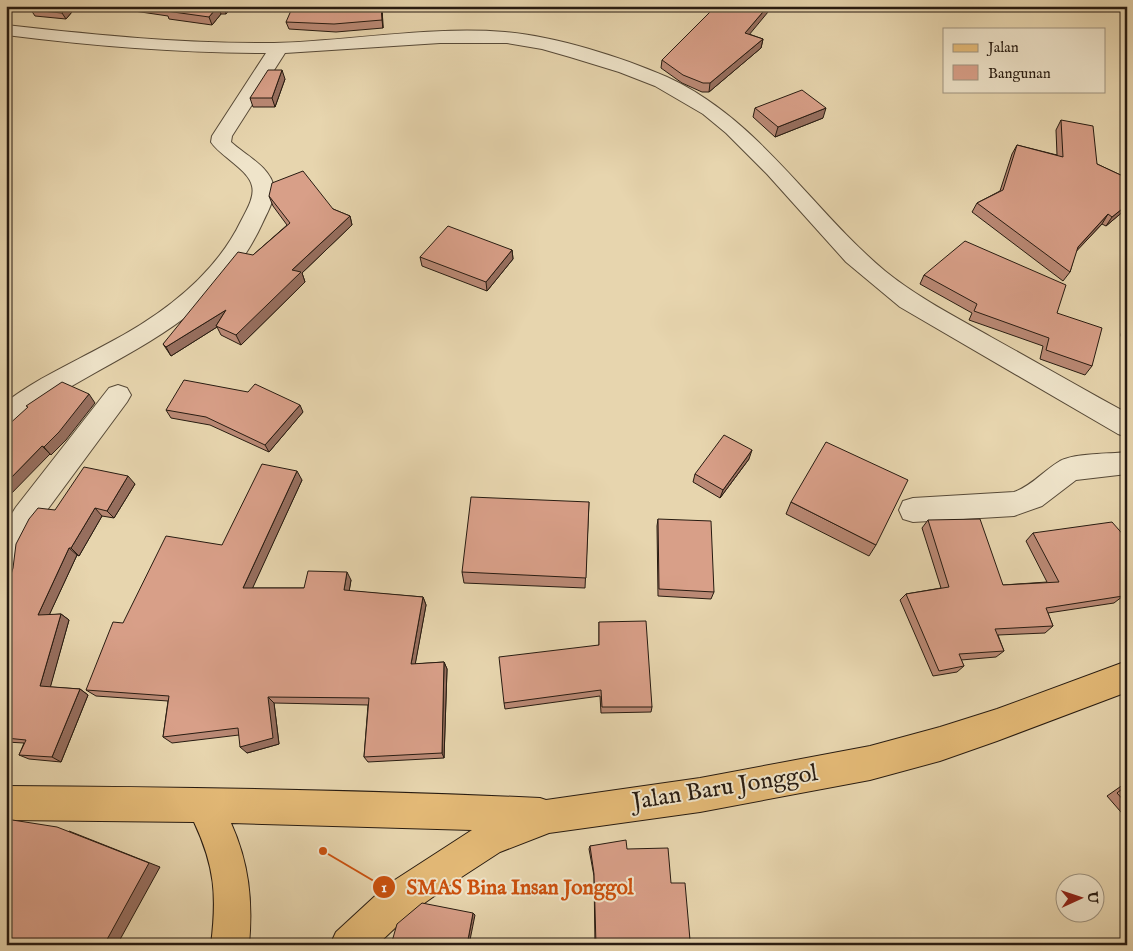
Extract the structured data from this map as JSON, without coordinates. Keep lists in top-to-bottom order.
{
  "streets": {
    "main road": ["Jalan Baru Jonggol"]
  },
  "places": ["SMAS Bina Insan Jonggol"],
  "legend": ["Jalan", "Bangunan"],
  "north": "right"
}
